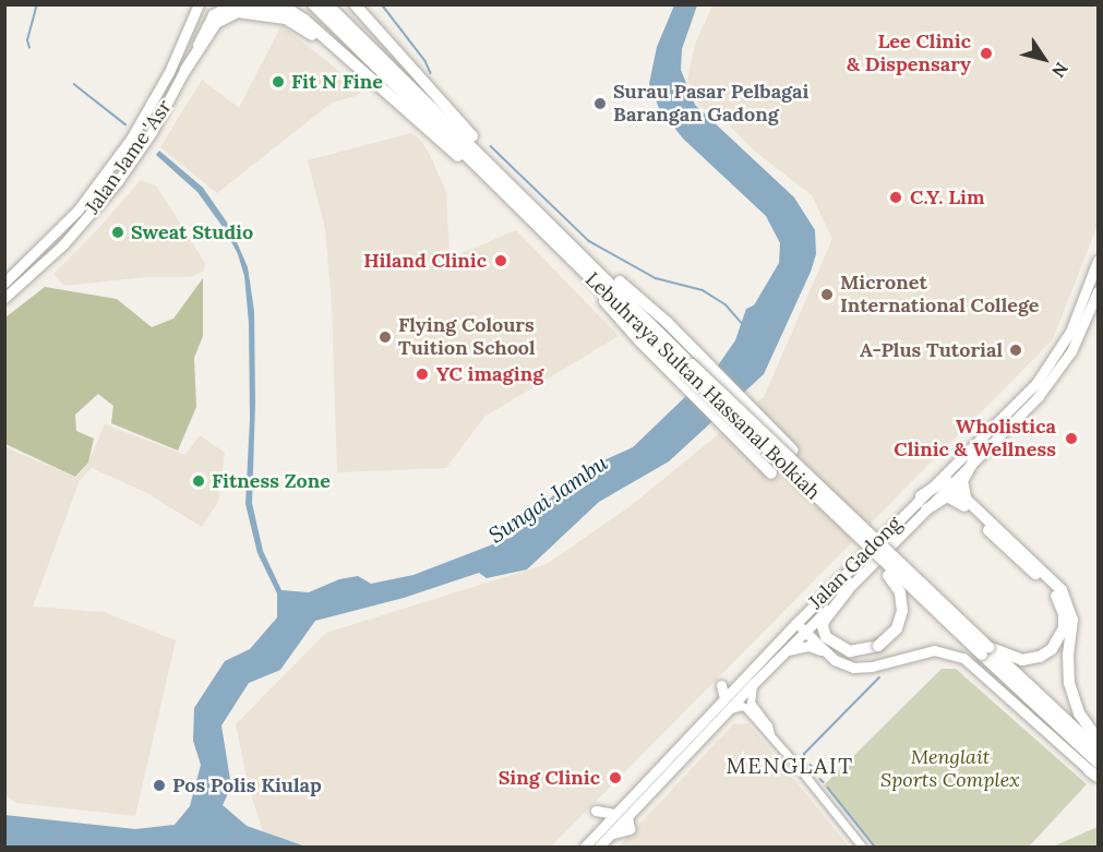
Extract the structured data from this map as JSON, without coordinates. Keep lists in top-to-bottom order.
{
  "streets": {
    "highway": ["Lebuhraya Sultan Hassanal Bolkiah"],
    "main road": ["Jalan Jame 'Asr", "Jalan Gadong"]
  },
  "districts": ["MENGLAIT"],
  "water": ["Sungai Jambu"],
  "parks": ["Menglait Sports Complex"],
  "places": [
    "Lee Clinic & Dispensary",
    "Fit N Fine",
    "Surau Pasar Pelbagai Barangan Gadong",
    "C.Y. Lim",
    "Sweat Studio",
    "Hiland Clinic",
    "Micronet International College",
    "Flying Colours Tuition School",
    "A-Plus Tutorial",
    "YC imaging",
    "Wholistica Clinic & Wellness",
    "Fitness Zone",
    "Sing Clinic",
    "Pos Polis Kiulap"
  ],
  "north": "bottom right"
}
